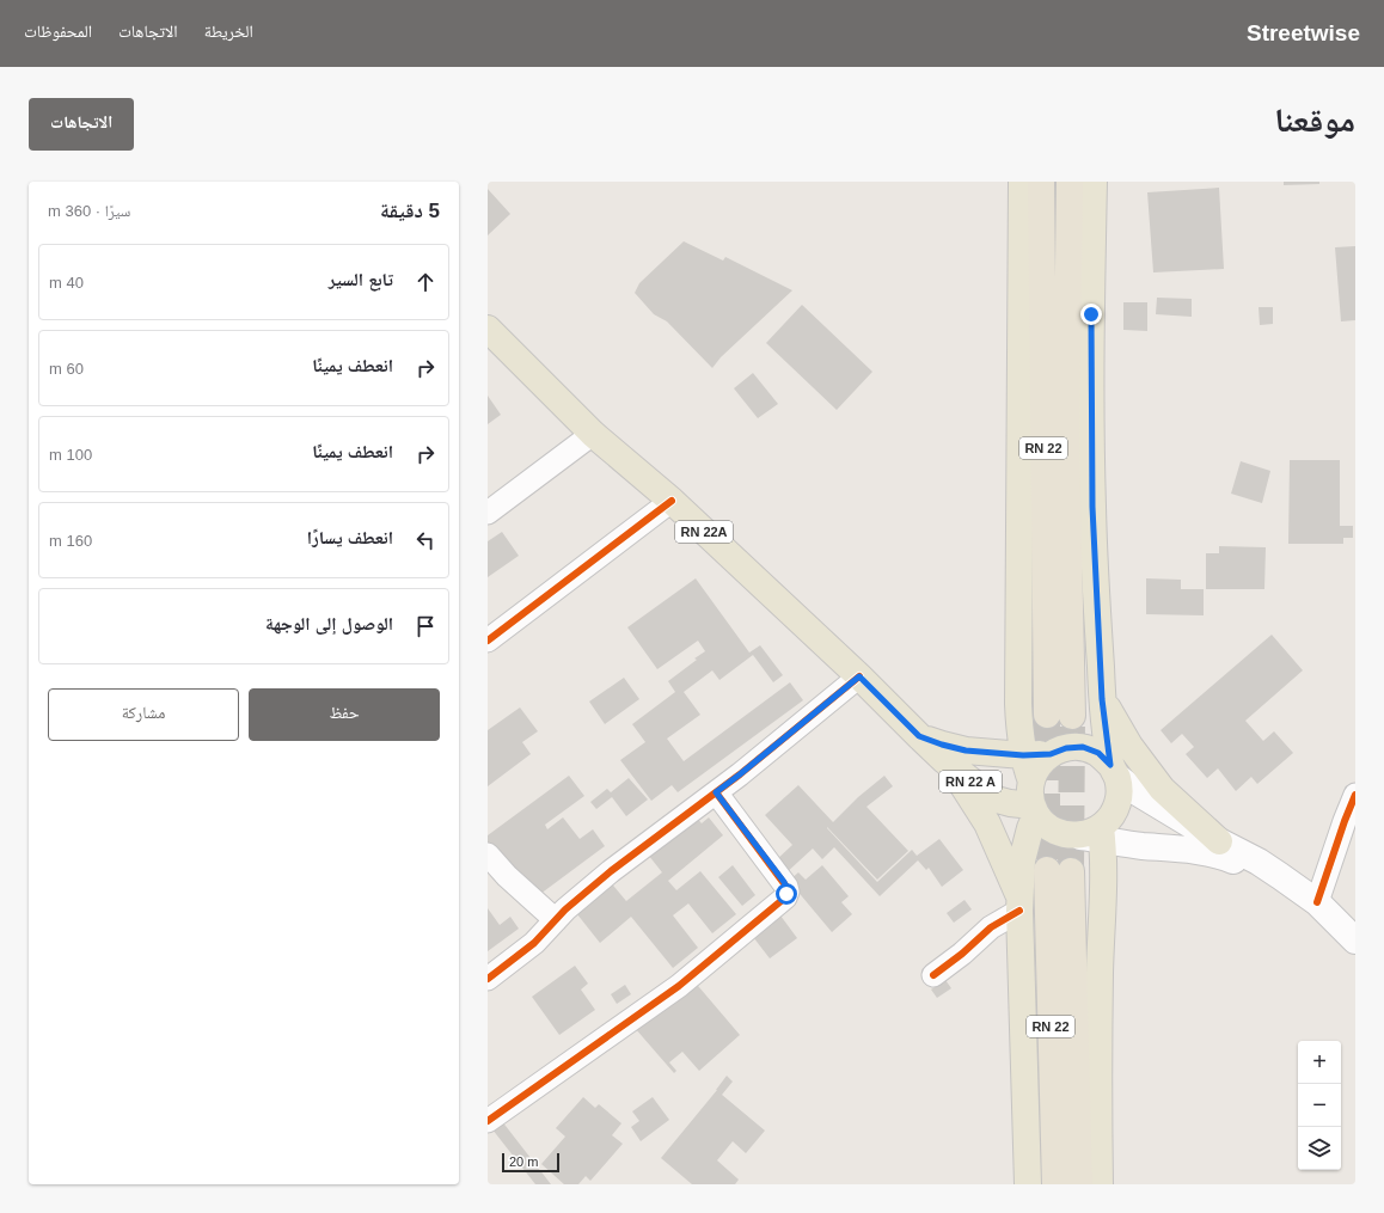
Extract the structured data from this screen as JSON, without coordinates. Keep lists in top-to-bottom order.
{
  "streets": {
    "highway": ["RN 22"],
    "main road": ["RN 22A", "RN 22 A"]
  },
  "crossings": [
    ["RN 22A", "RN 22 A"]
  ],
  "scale_bar": "20 m",
  "page": {
    "header": "Streetwise",
    "nav": ["الخريطة", "الاتجاهات", "المحفوظات"],
    "title": "موقعنا",
    "buttons": [
      "الاتجاهات",
      ["حفظ", "مشاركة"]
    ],
    "heading": ["5 دقيقة", "سيرًا · 360 m"],
    "list": [
      ["تابع السير", "40 m"],
      ["انعطف يمينًا", "60 m"],
      ["انعطف يمينًا", "100 m"],
      ["انعطف يسارًا", "160 m"],
      "الوصول إلى الوجهة"
    ],
    "map_buttons": ["+", "−"],
    "scale": "20 m"
  }
}
